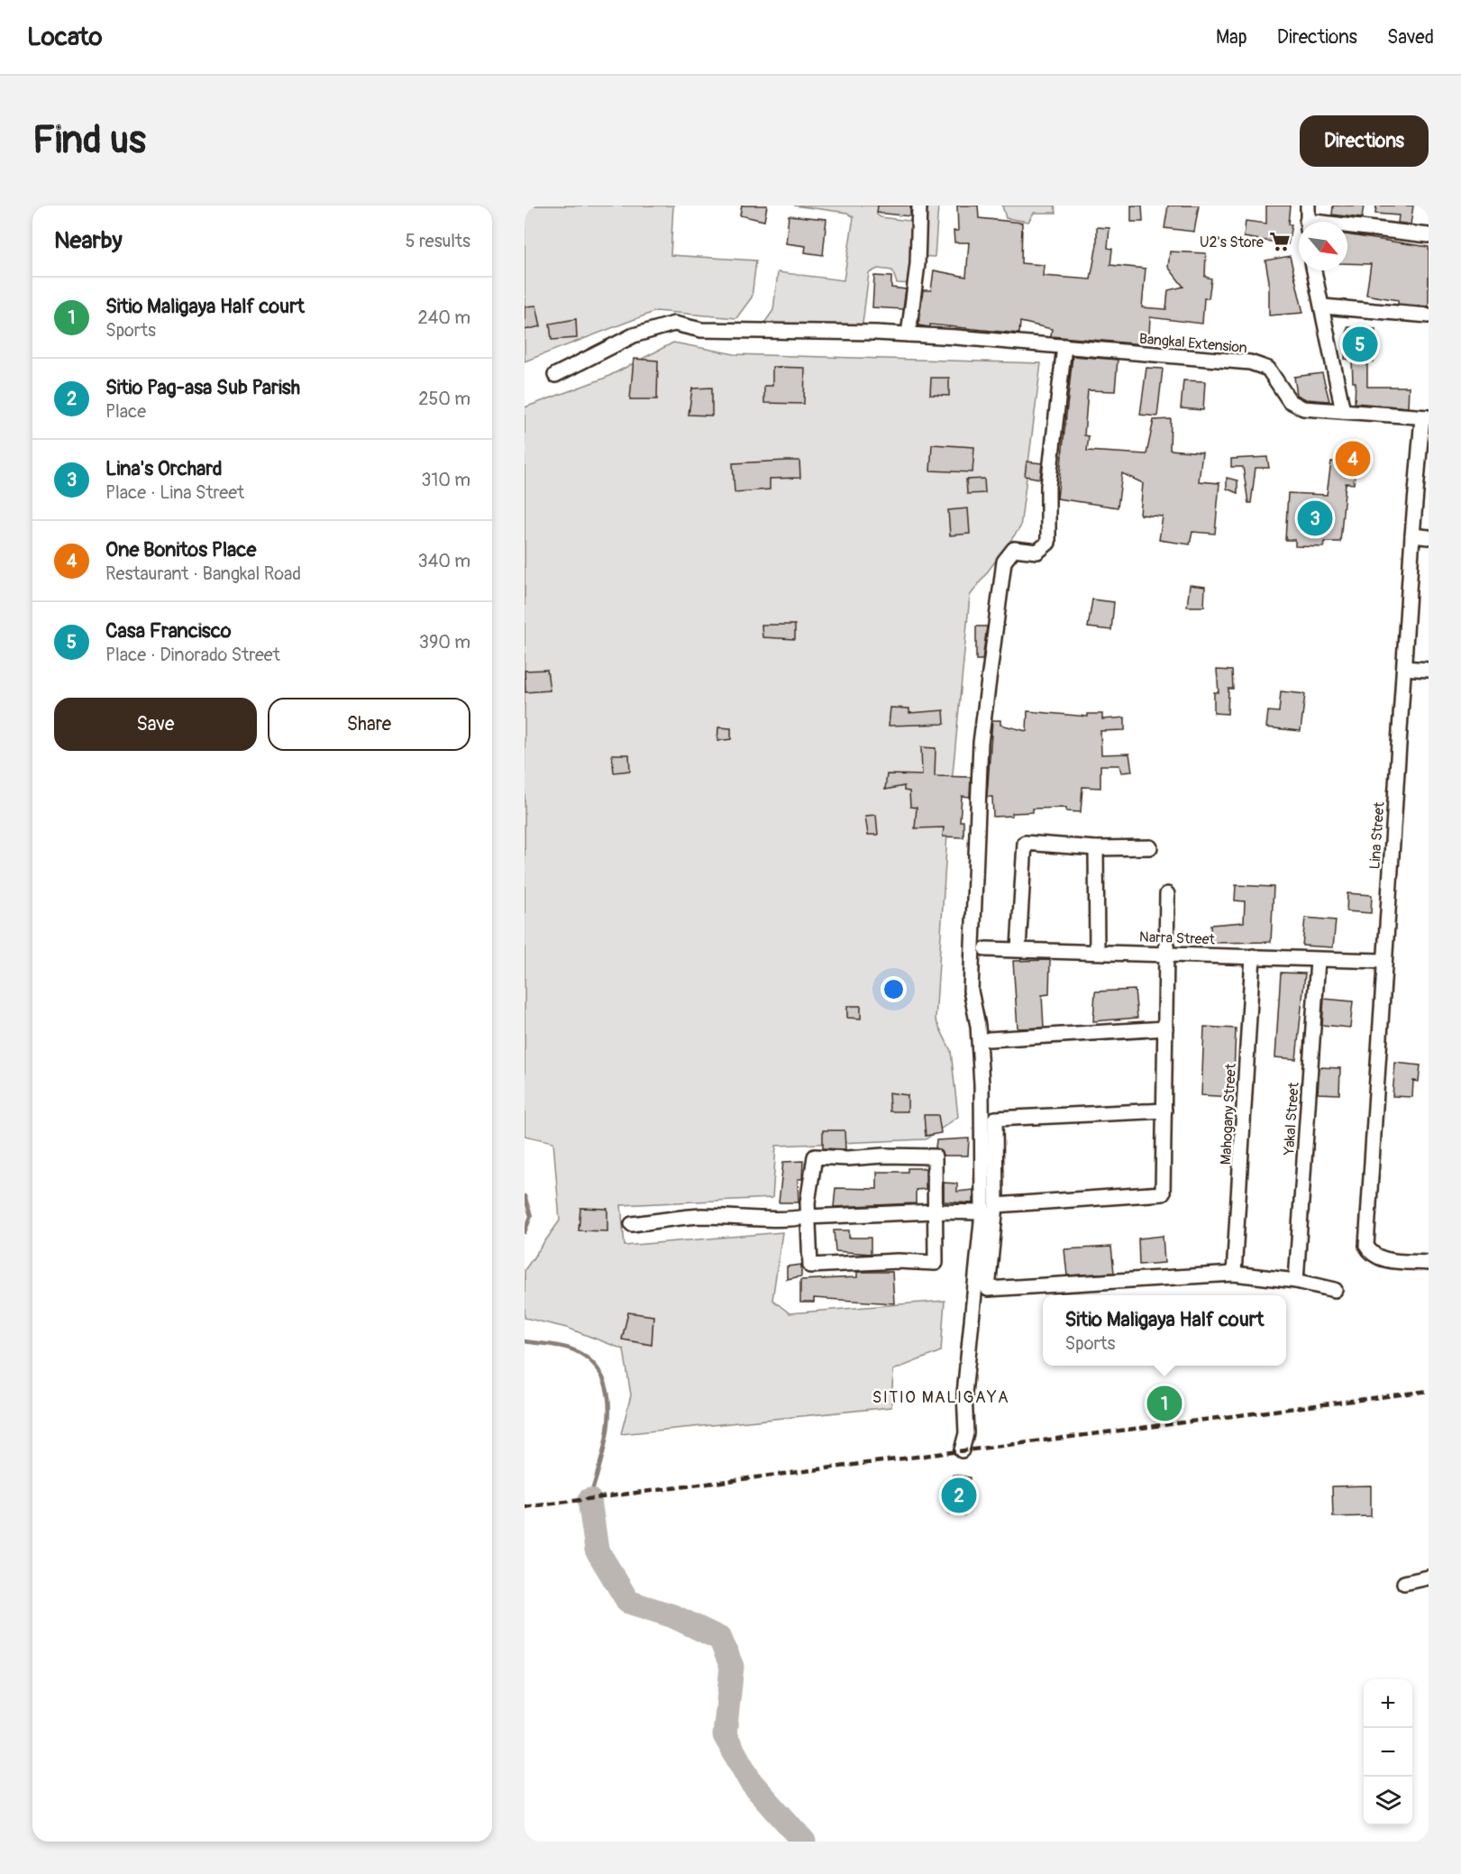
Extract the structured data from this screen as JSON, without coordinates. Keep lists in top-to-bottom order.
{
  "streets": {
    "street": [
      "Bangkal Extension",
      "Lina Street",
      "Narra Street",
      "Mahogany Street",
      "Yakal Street"
    ]
  },
  "crossings": [
    ["Bangkal Extension", "Lina Street"],
    ["Lina Street", "Narra Street"],
    ["Narra Street", "Mahogany Street"],
    ["Narra Street", "Yakal Street"]
  ],
  "districts": ["SITIO MALIGAYA"],
  "places": {
    "supermarket": ["U2's Store"]
  },
  "north": "bottom right",
  "page": {
    "header": "Locato",
    "nav": ["Map", "Directions", "Saved"],
    "buttons": [
      "Directions",
      ["Save", "Share"]
    ],
    "title": "Find us",
    "heading": ["Nearby", "5 results"],
    "list": [
      {
        "mark": "1",
        "name": "Sitio Maligaya Half court",
        "note": "Sports",
        "value": "240 m"
      },
      {
        "mark": "2",
        "name": "Sitio Pag-asa Sub Parish",
        "note": "Place",
        "value": "250 m"
      },
      {
        "mark": "3",
        "name": "Lina's Orchard",
        "note": "Place · Lina Street",
        "value": "310 m"
      },
      {
        "mark": "4",
        "name": "One Bonitos Place",
        "note": "Restaurant · Bangkal Road",
        "value": "340 m"
      },
      {
        "mark": "5",
        "name": "Casa Francisco",
        "note": "Place · Dinorado Street",
        "value": "390 m"
      }
    ],
    "pins": [
      "5",
      "4",
      "3",
      "1",
      "2"
    ],
    "popup": ["Sitio Maligaya Half court", "Sports"],
    "map_buttons": ["+", "−"]
  }
}
